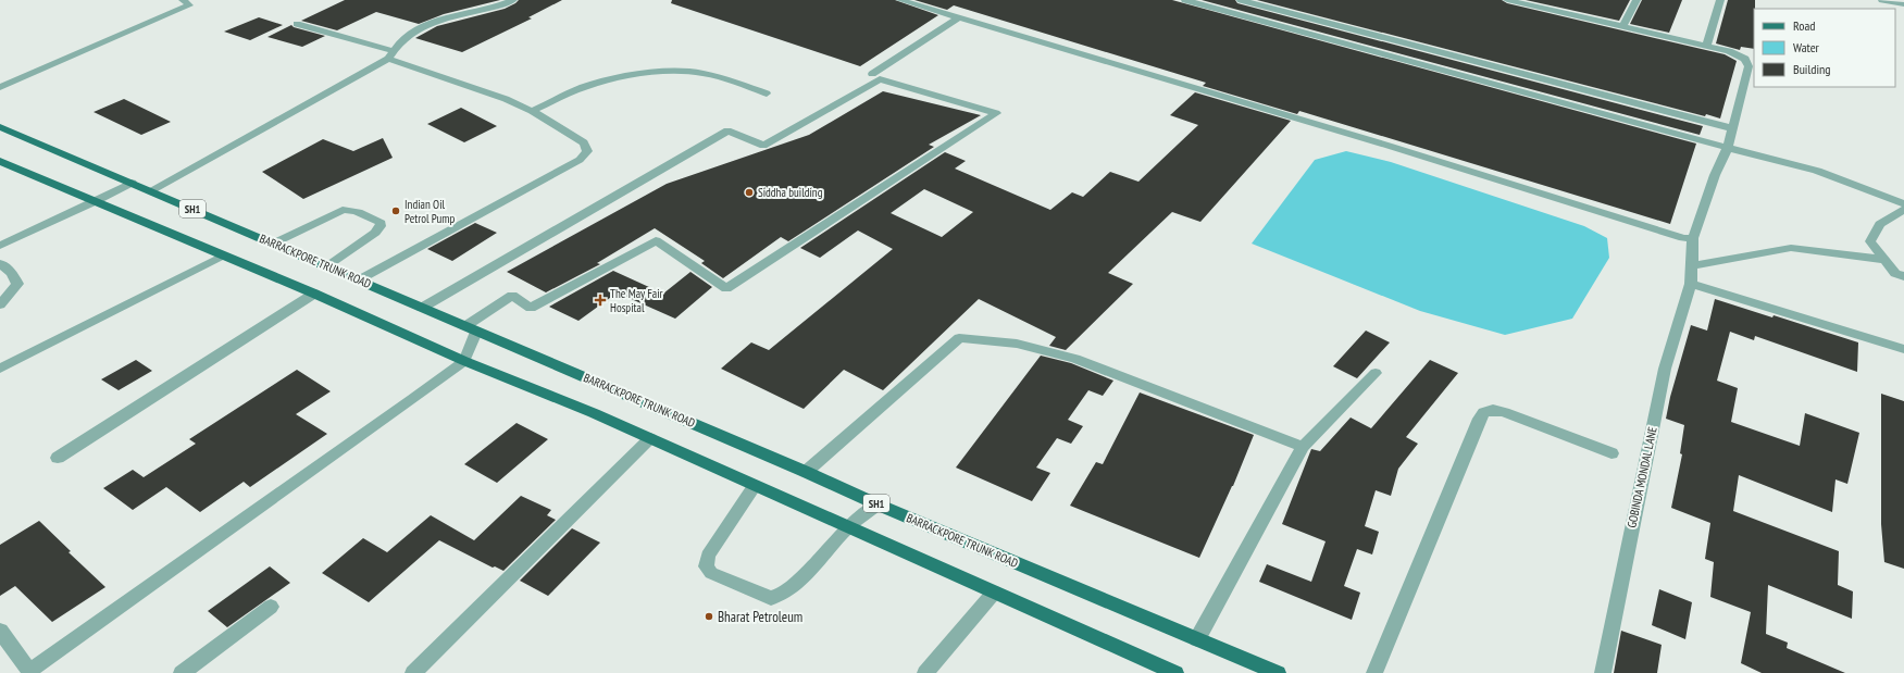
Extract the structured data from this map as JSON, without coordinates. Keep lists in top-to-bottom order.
{
  "streets": {
    "main road": ["SH1", "BARRACKPORE TRUNK ROAD"],
    "street": ["GOBINDA MONDAL LANE"]
  },
  "places": {
    "other": ["Siddha building", "Indian Oil Petrol Pump", "Bharat Petroleum"],
    "health": ["The May Fair Hospital"]
  },
  "legend": ["Road", "Water", "Building"]
}
